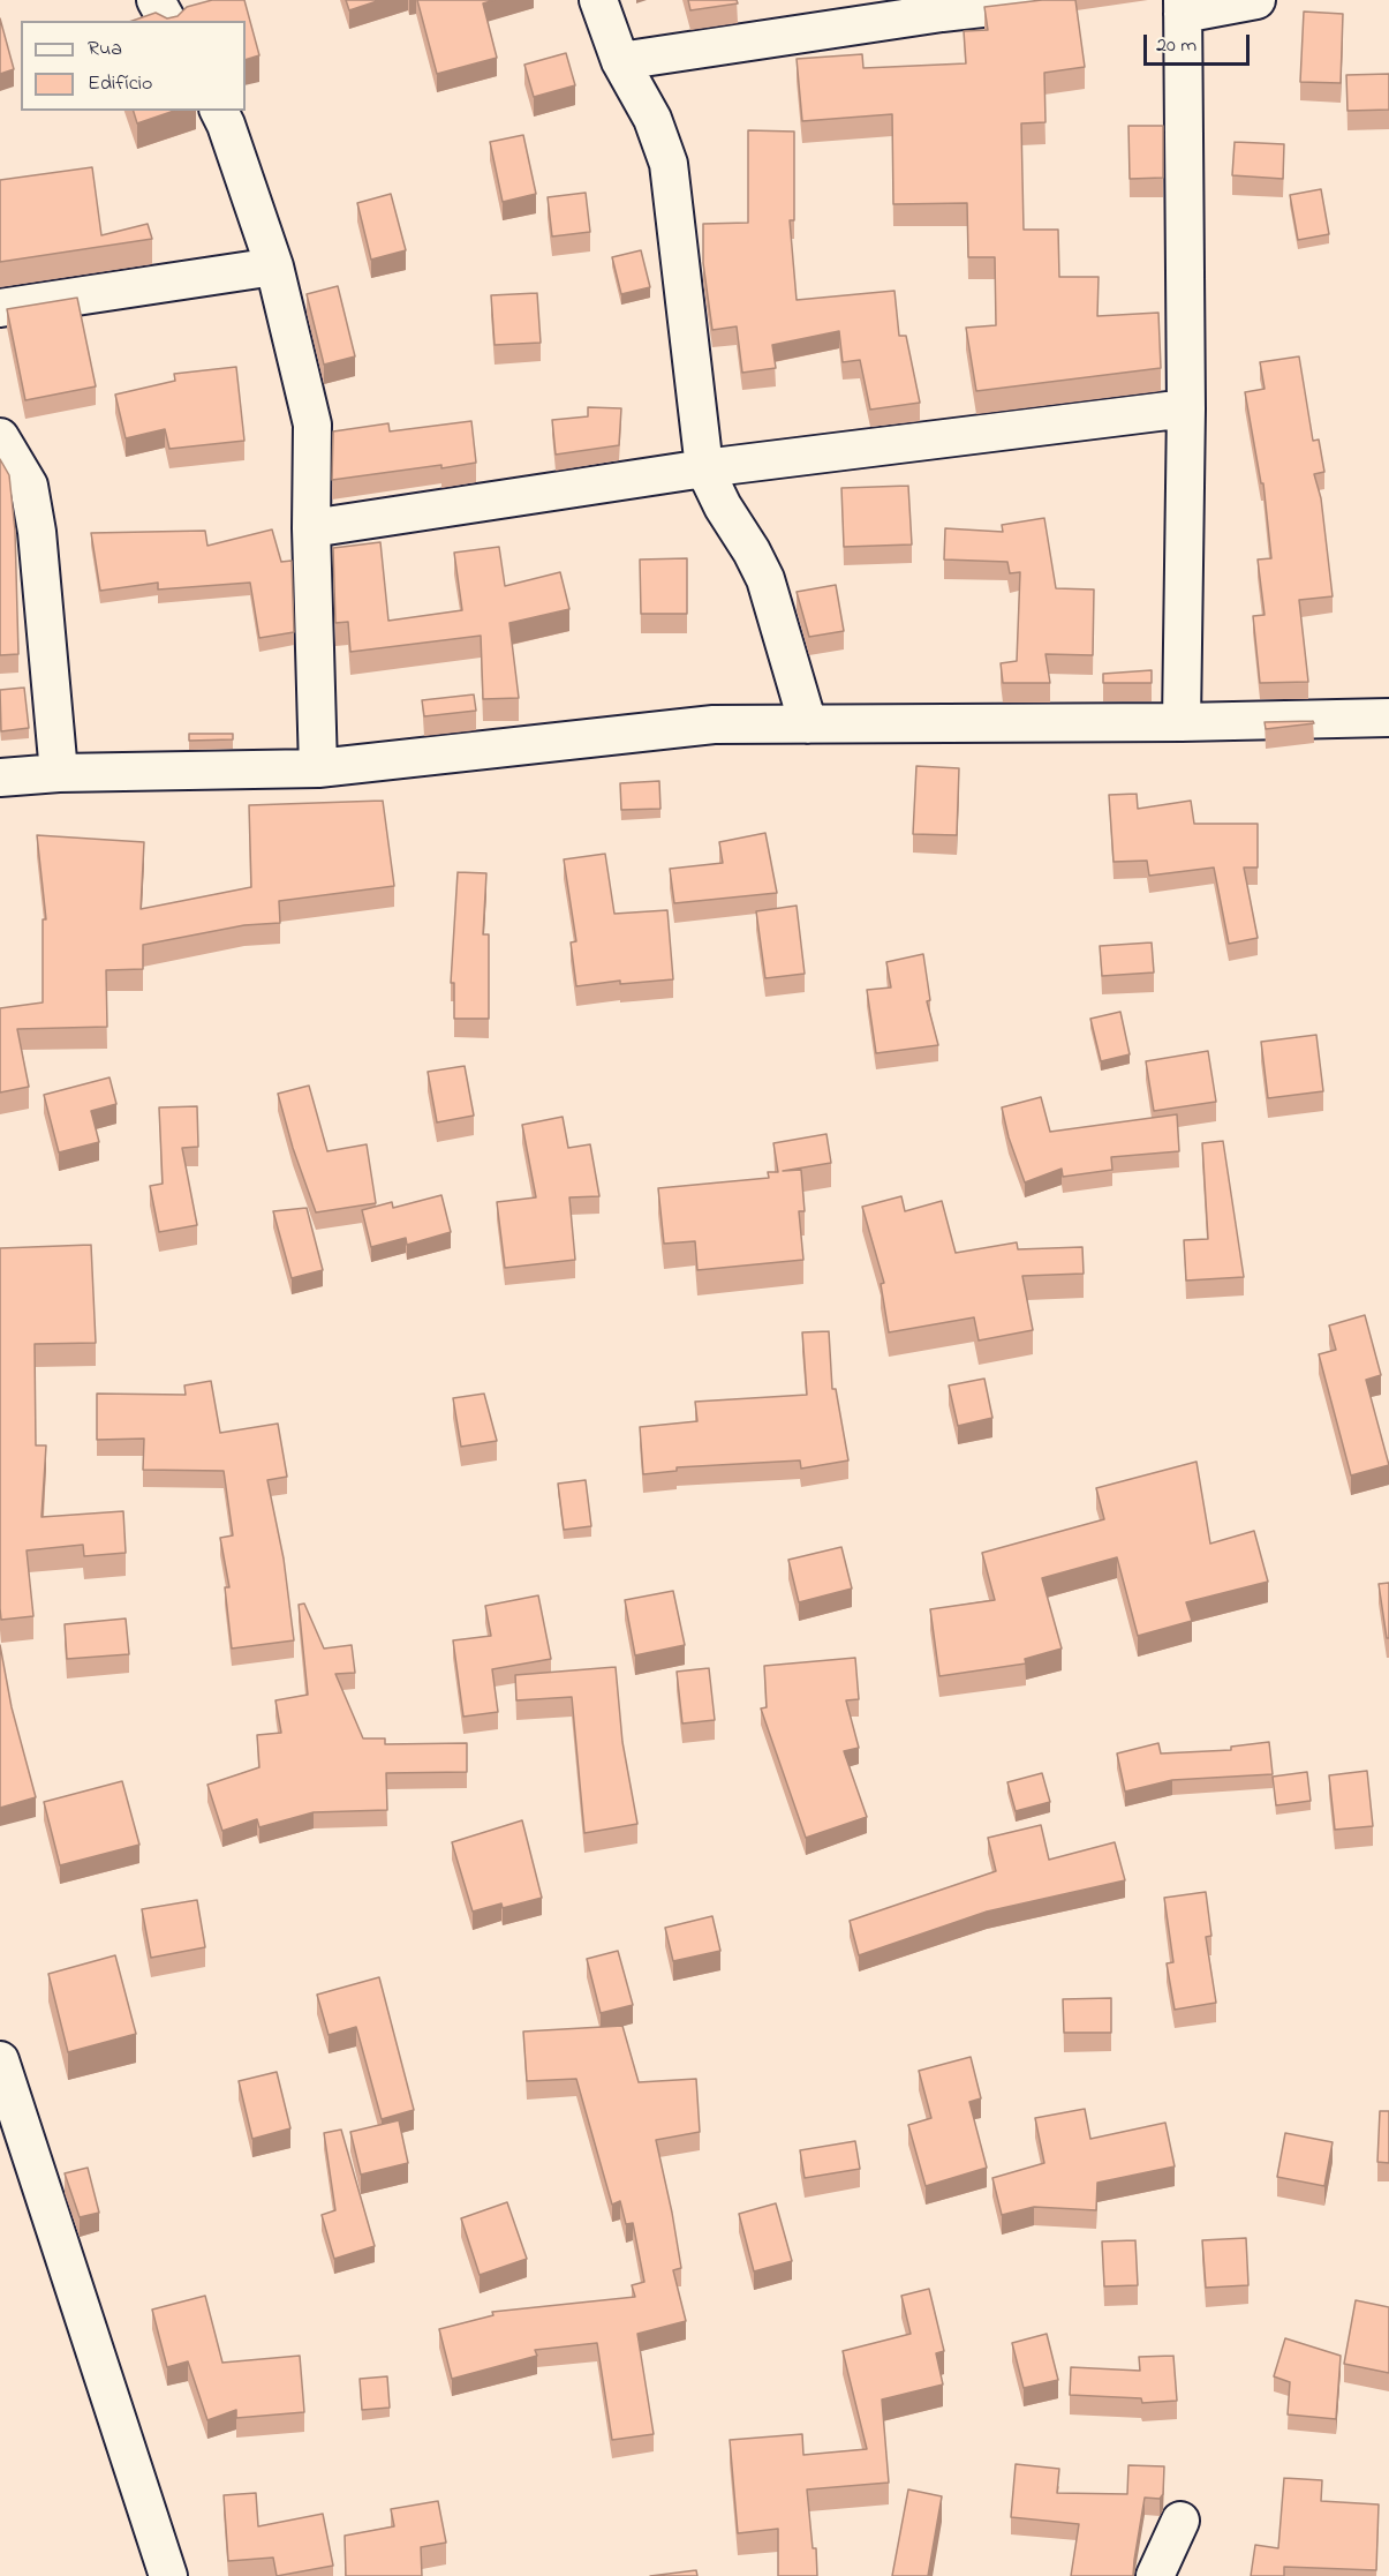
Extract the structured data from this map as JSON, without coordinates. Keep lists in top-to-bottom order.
{
  "legend": ["Rua", "Edifício"],
  "scale_bar": "20 m"
}
